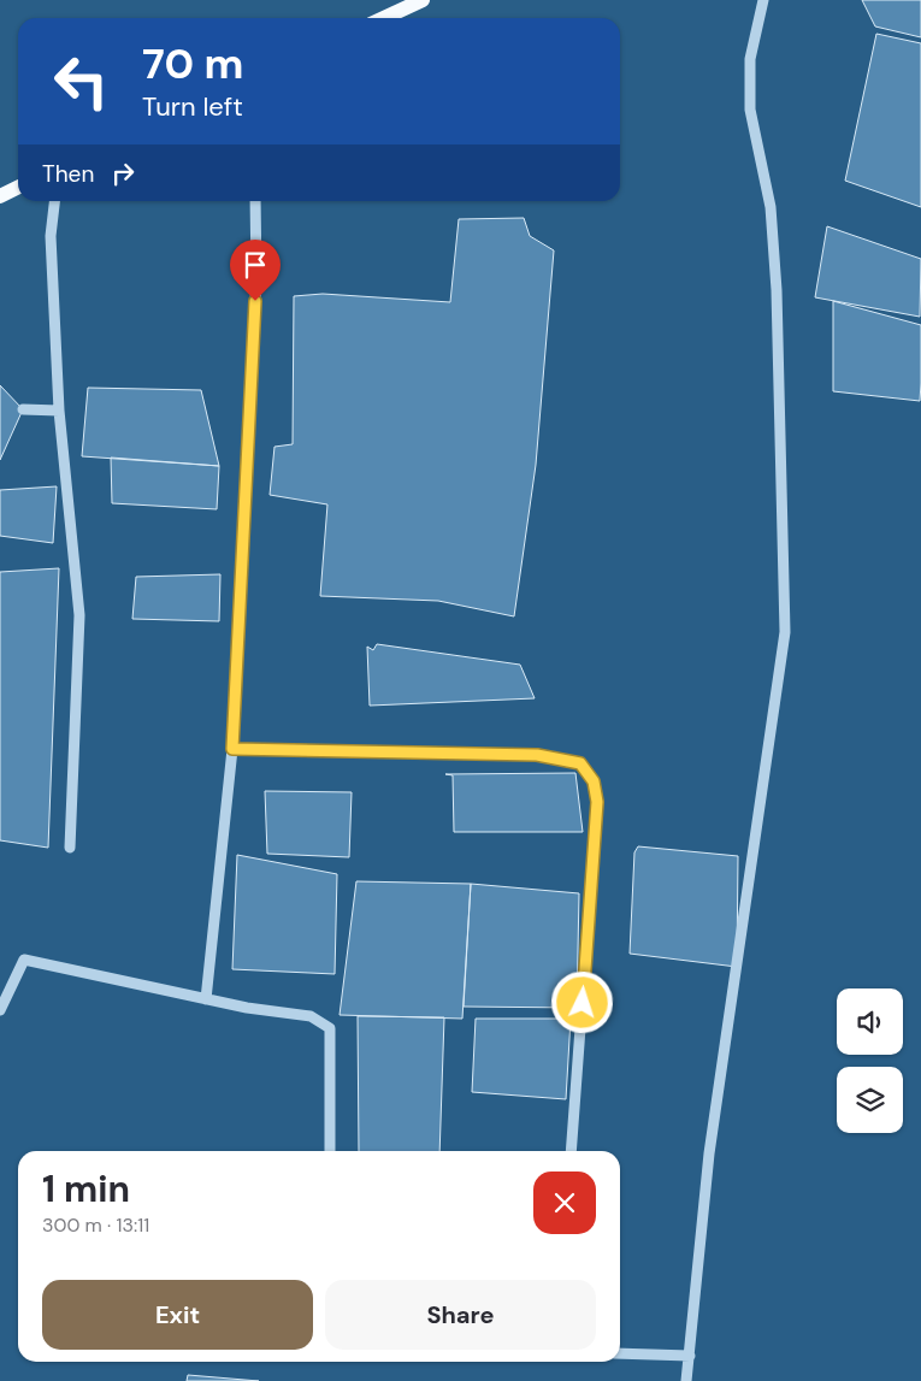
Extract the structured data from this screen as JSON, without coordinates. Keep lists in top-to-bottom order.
{
  "page": {
    "turn": ["70 m", "Turn left"],
    "then": "Then",
    "heading": ["1 min", "300 m · 13:11"],
    "buttons": ["Exit", "Share"]
  }
}
